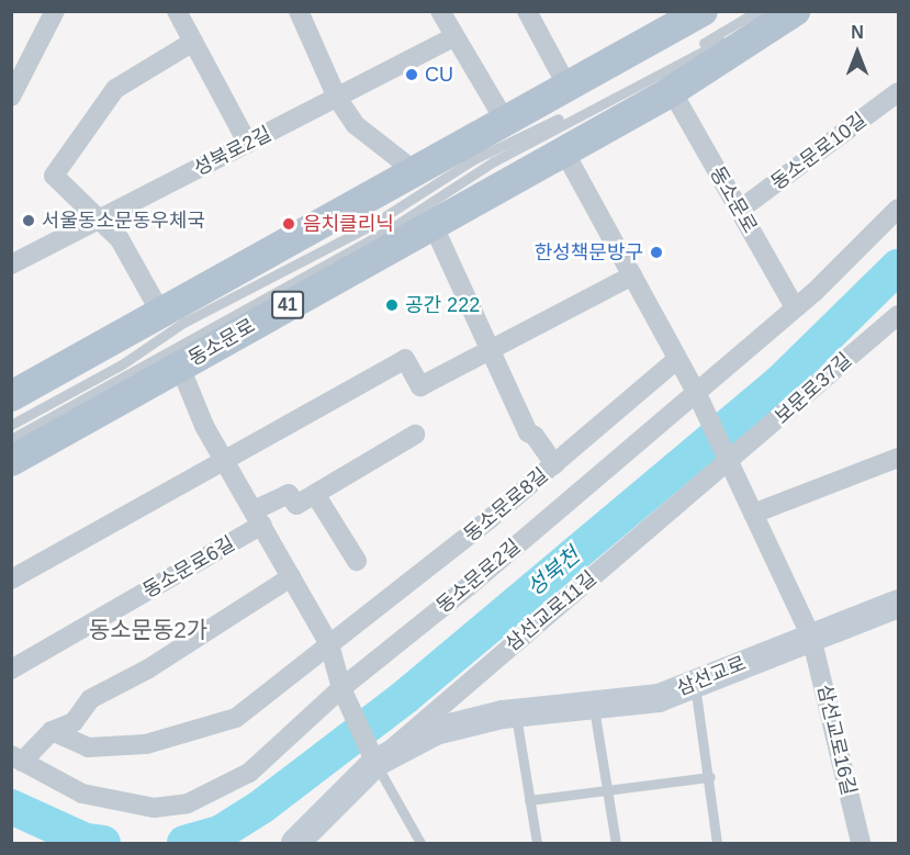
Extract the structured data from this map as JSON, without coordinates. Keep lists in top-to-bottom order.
{
  "streets": {
    "main road": ["동소문로", "41"],
    "street": [
      "성북로2길",
      "동소문로10길",
      "보문로37길",
      "동소문로8길",
      "동소문로6길",
      "동소문로2길",
      "삼선교로11길",
      "삼선교로",
      "삼선교로16길"
    ]
  },
  "crossings": [
    ["동소문로10길", "동소문로"],
    ["동소문로", "동소문로2길"],
    ["보문로37길", "삼선교로11길"],
    ["삼선교로11길", "삼선교로"],
    ["삼선교로", "삼선교로16길"]
  ],
  "districts": ["동소문동2가"],
  "water": ["성북천"],
  "places": [
    "CU",
    "서울동소문동우체국",
    "음치클리닉",
    "한성책문방구",
    "공간 222"
  ],
  "north": "top"
}
